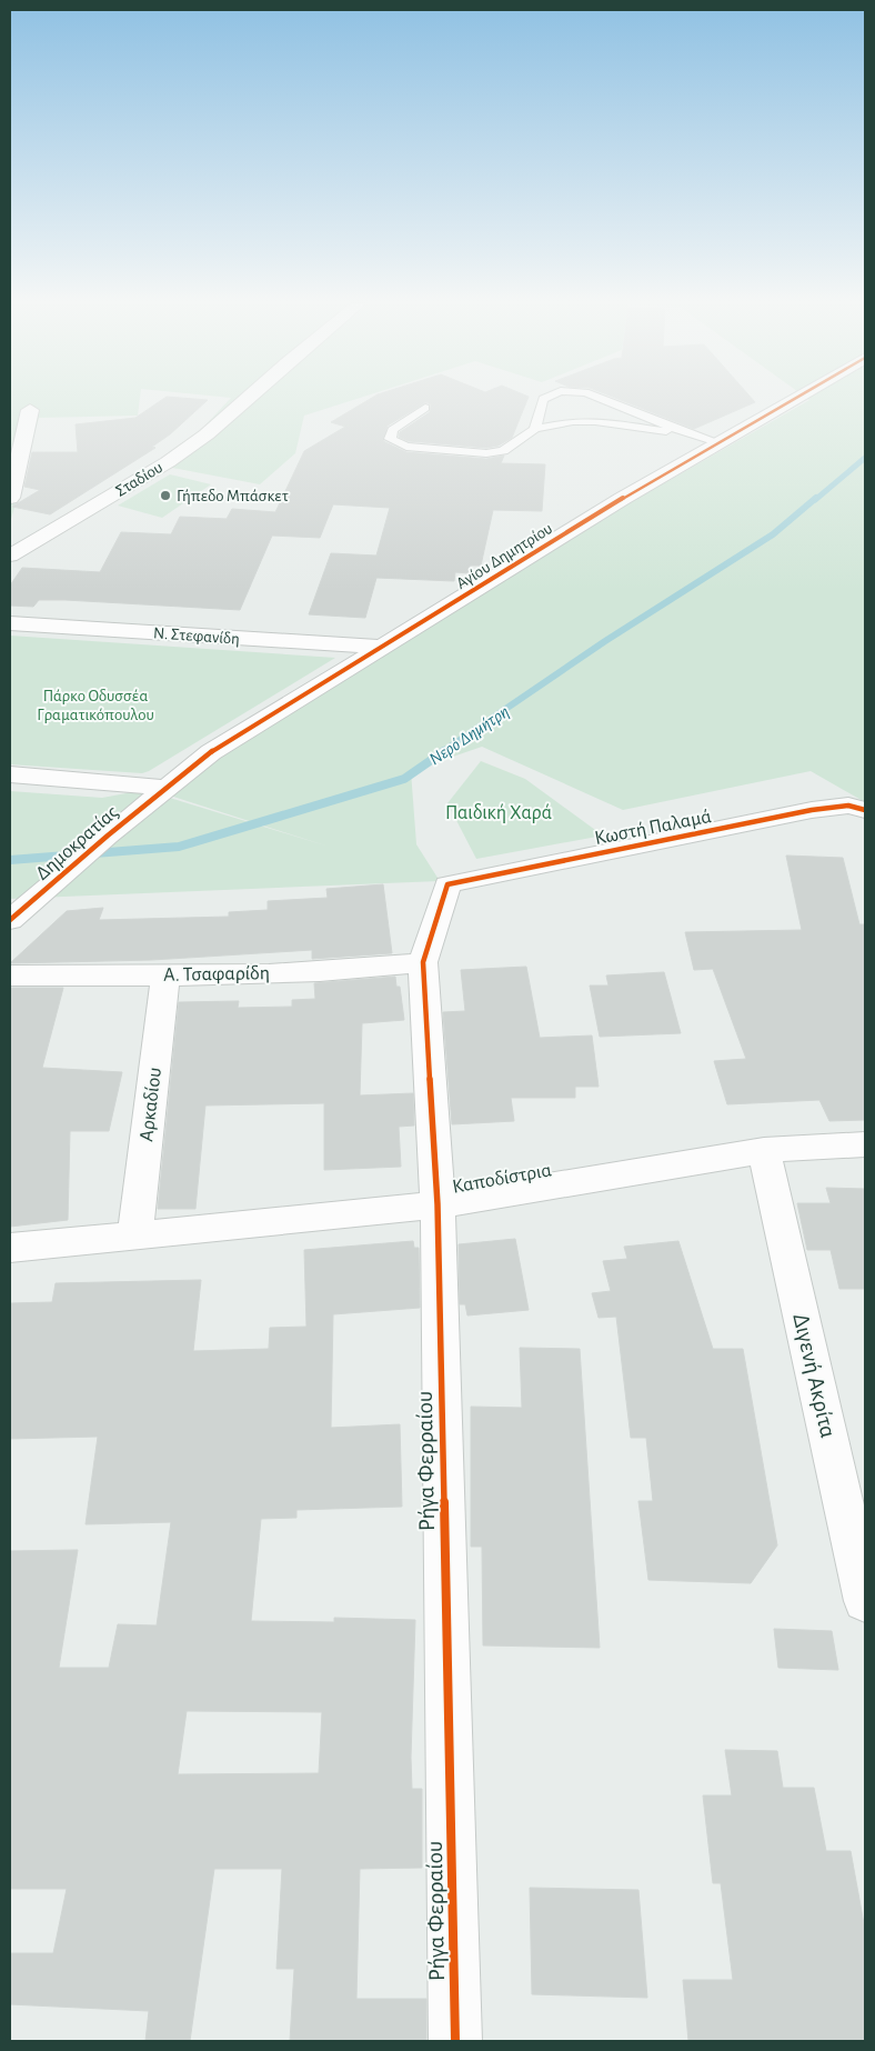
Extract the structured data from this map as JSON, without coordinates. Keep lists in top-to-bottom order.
{
  "streets": {
    "street": [
      "Σταδίου",
      "Αγίου Δημητρίου",
      "Ν. Στεφανίδη",
      "Κωστή Παλαμά",
      "Δημοκρατίας",
      "Α. Τσαφαρίδη",
      "Αρκαδίου",
      "Καποδίστρια",
      "Διγενή Ακρίτα",
      "Ρήγα Φερραίου"
    ]
  },
  "crossings": [
    ["Αγίου Δημητρίου", "Ν. Στεφανίδη"],
    ["Αγίου Δημητρίου", "Δημοκρατίας"],
    ["Κωστή Παλαμά", "Ρήγα Φερραίου"],
    ["Α. Τσαφαρίδη", "Αρκαδίου"],
    ["Α. Τσαφαρίδη", "Ρήγα Φερραίου"],
    ["Αρκαδίου", "Καποδίστρια"],
    ["Καποδίστρια", "Διγενή Ακρίτα"],
    ["Καποδίστρια", "Ρήγα Φερραίου"]
  ],
  "water": ["Νερό Δημήτρη"],
  "parks": ["Πάρκο Οδυσσέα Γραματικόπουλου", "Παιδική Χαρά"],
  "places": ["Γήπεδο Μπάσκετ"]
}
